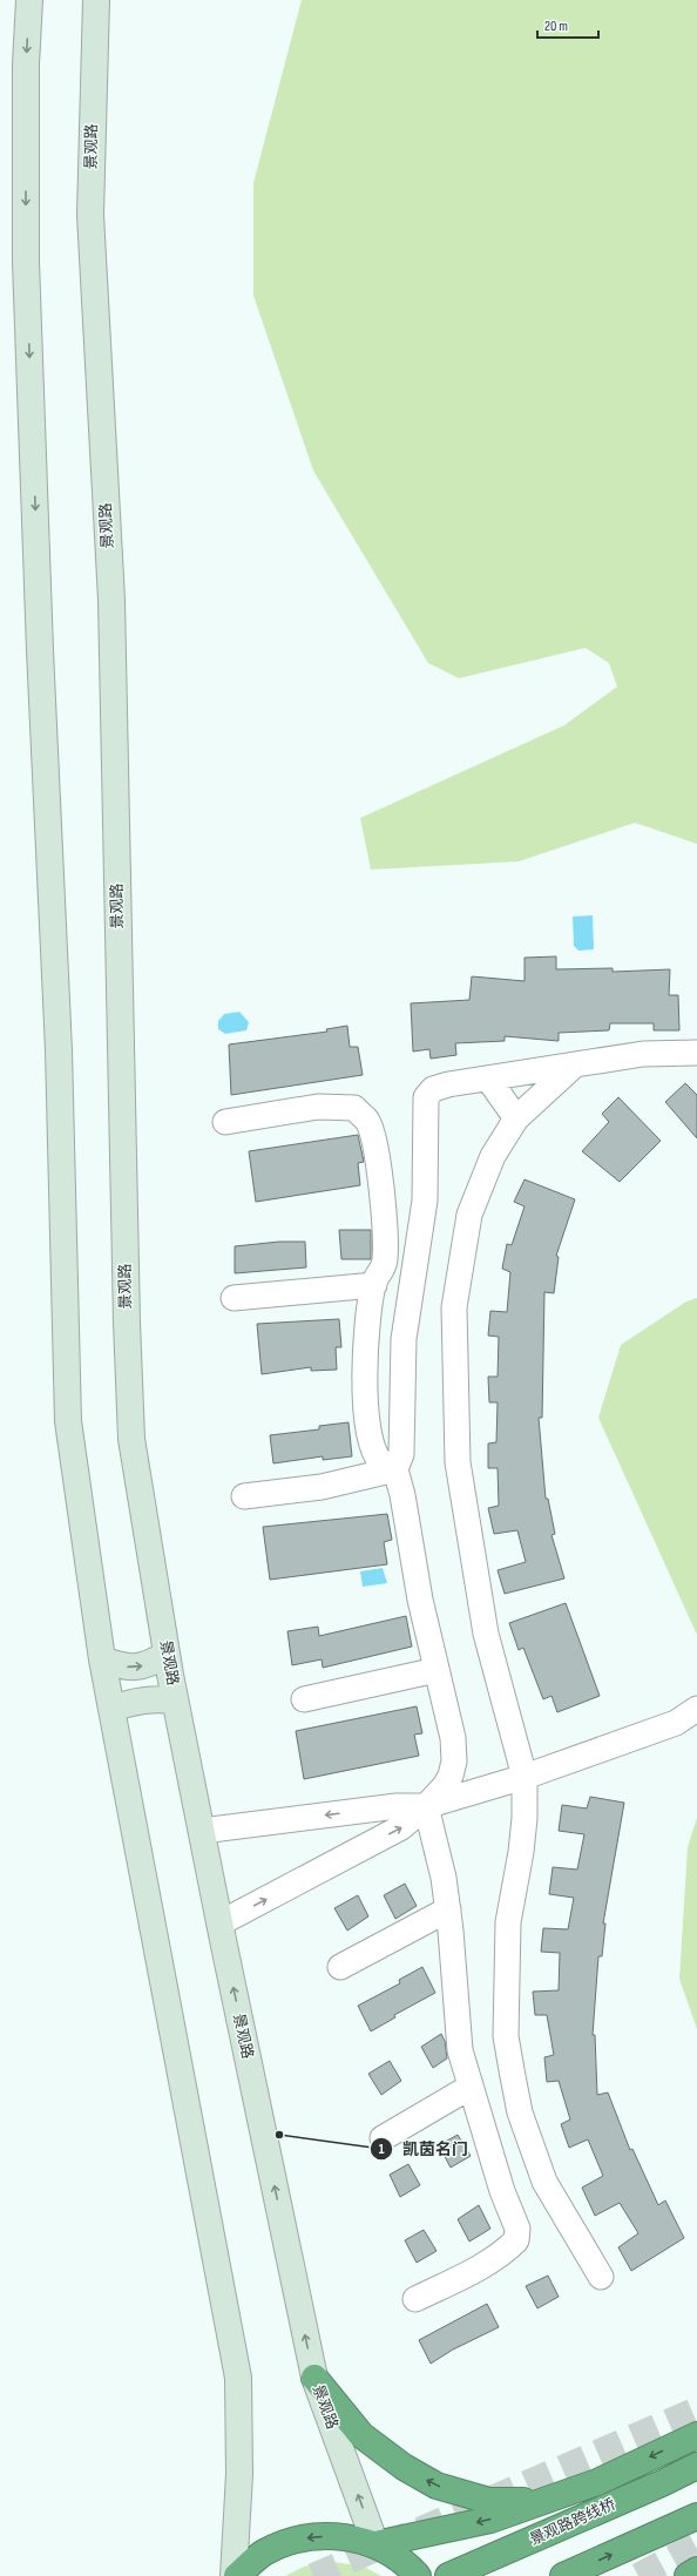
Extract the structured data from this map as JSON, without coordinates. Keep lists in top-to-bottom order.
{
  "streets": {
    "highway": ["景观路跨线桥"],
    "street": ["景观路"]
  },
  "places": ["凯茵名门"],
  "scale_bar": "20 m"
}
